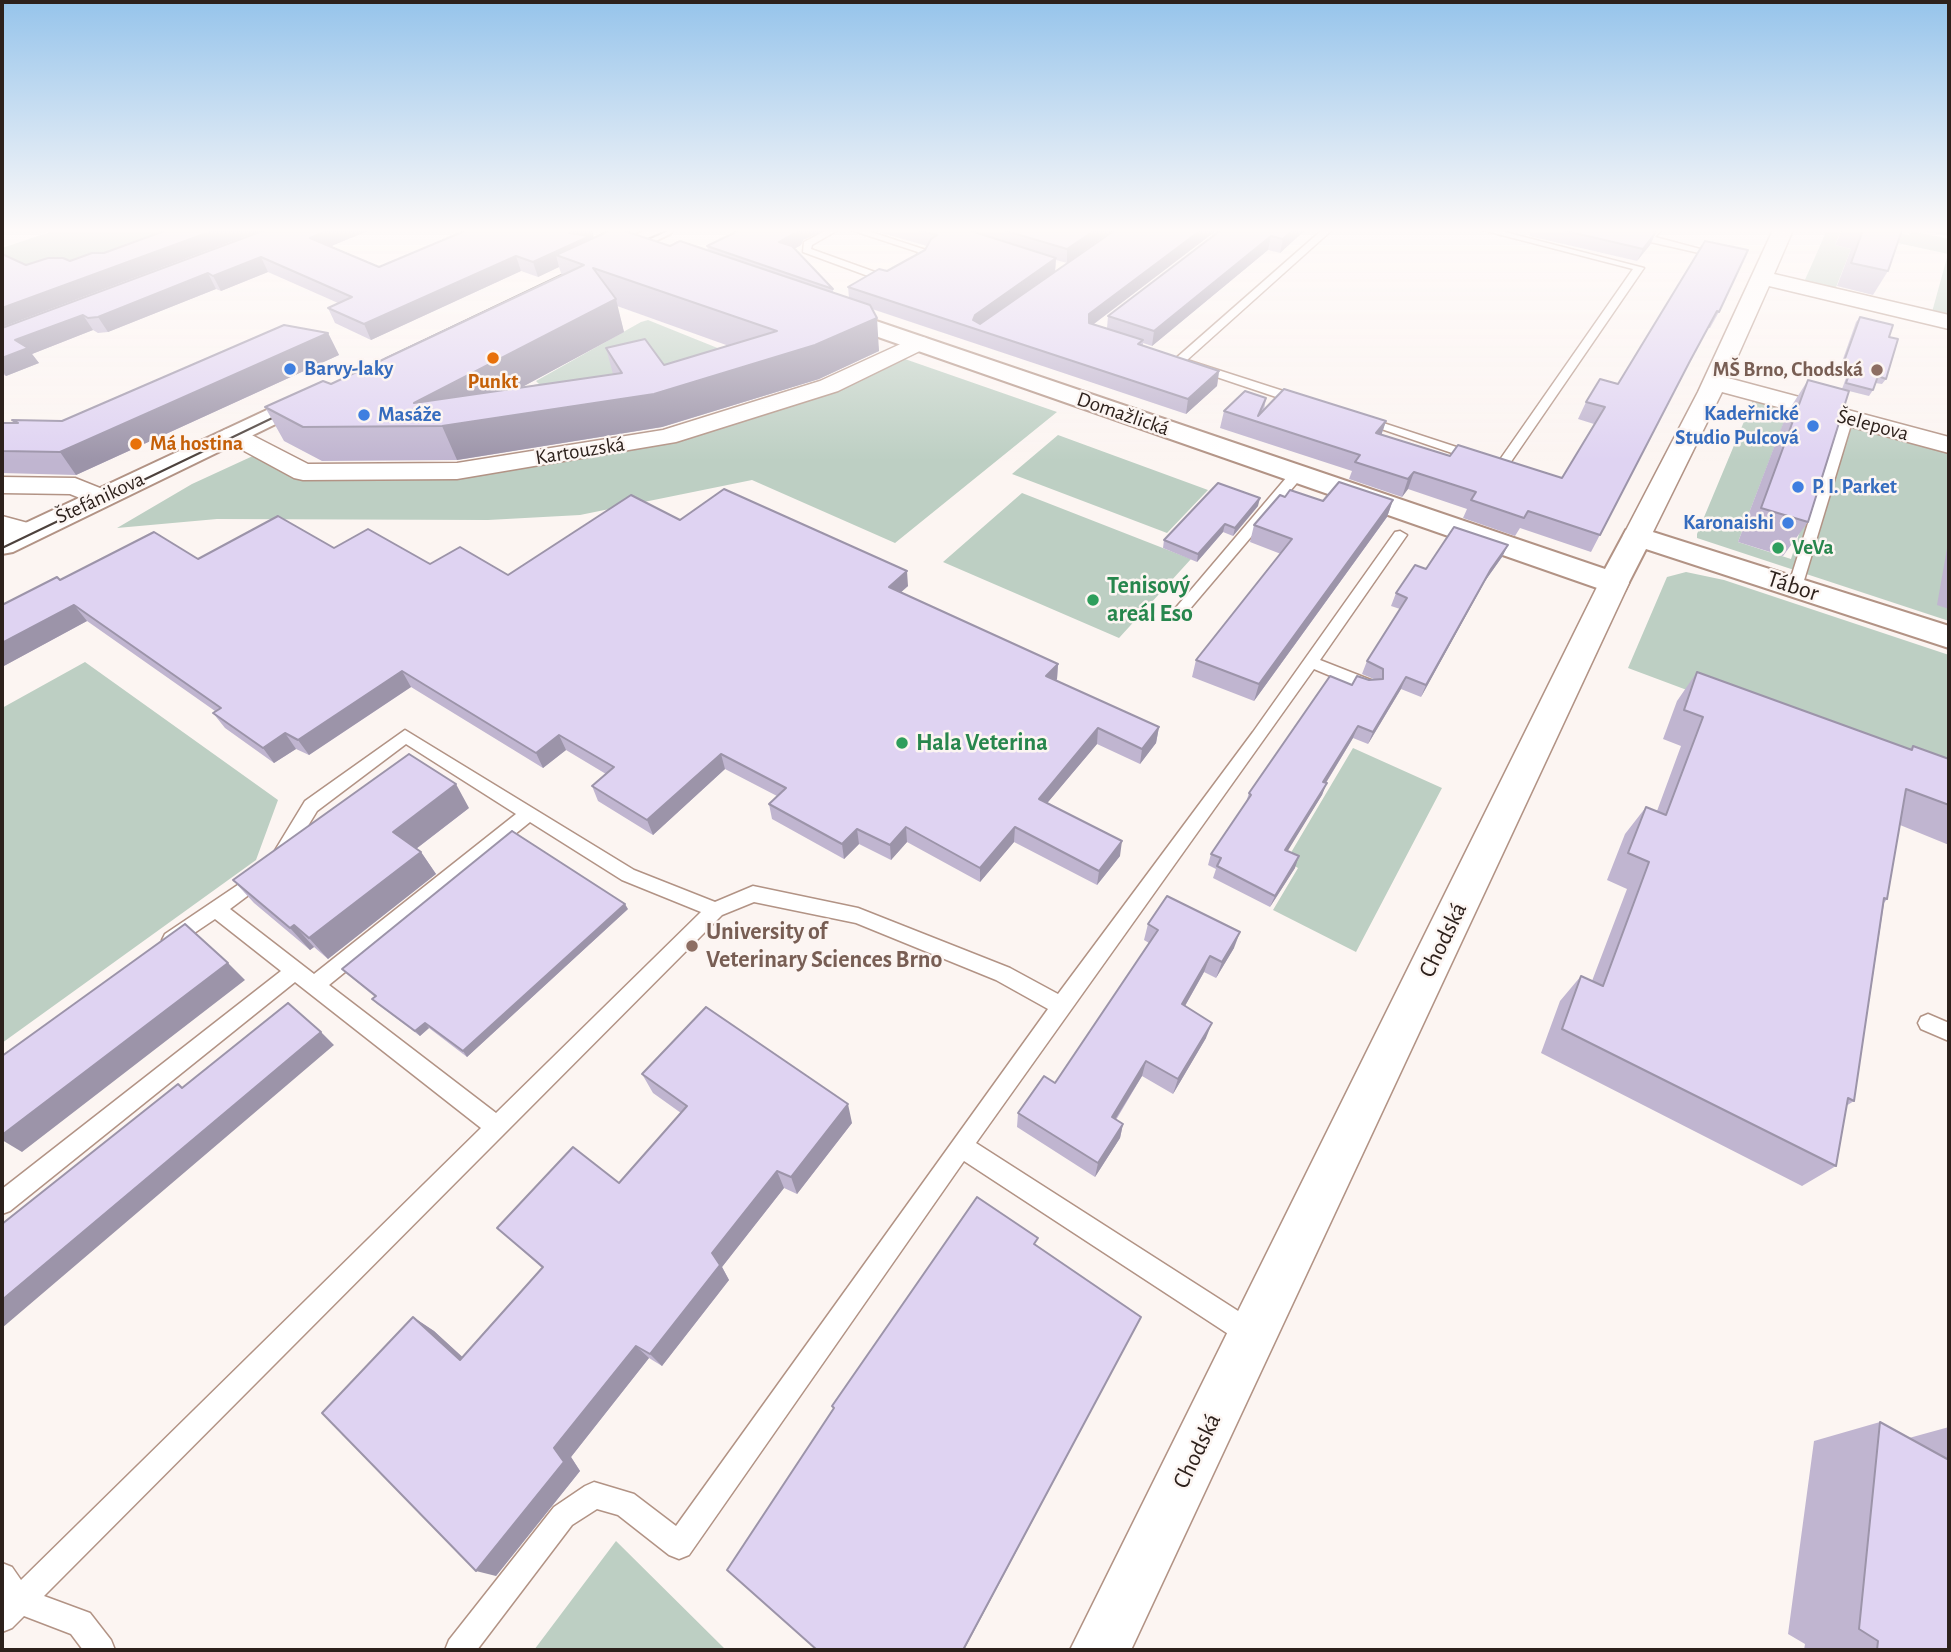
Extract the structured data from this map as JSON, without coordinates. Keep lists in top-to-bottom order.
{
  "streets": {
    "street": [
      "Domažlická",
      "Šelepova",
      "Kartouzská",
      "Štefánikova",
      "Tábor",
      "Chodská"
    ]
  },
  "crossings": [
    ["Domažlická", "Kartouzská"],
    ["Domažlická", "Chodská"],
    ["Šelepova", "Chodská"],
    ["Kartouzská", "Štefánikova"],
    ["Tábor", "Chodská"]
  ],
  "places": [
    "Punkt",
    "Barvy-laky",
    "MŠ Brno, Chodská",
    "Masáže",
    "Kadeřnické Studio Pulcová",
    "Má hostina",
    "P. I. Parket",
    "Karonaishi",
    "VeVa",
    "Tenisový areál Eso",
    "Hala Veterina",
    "University of Veterinary Sciences Brno"
  ]
}
